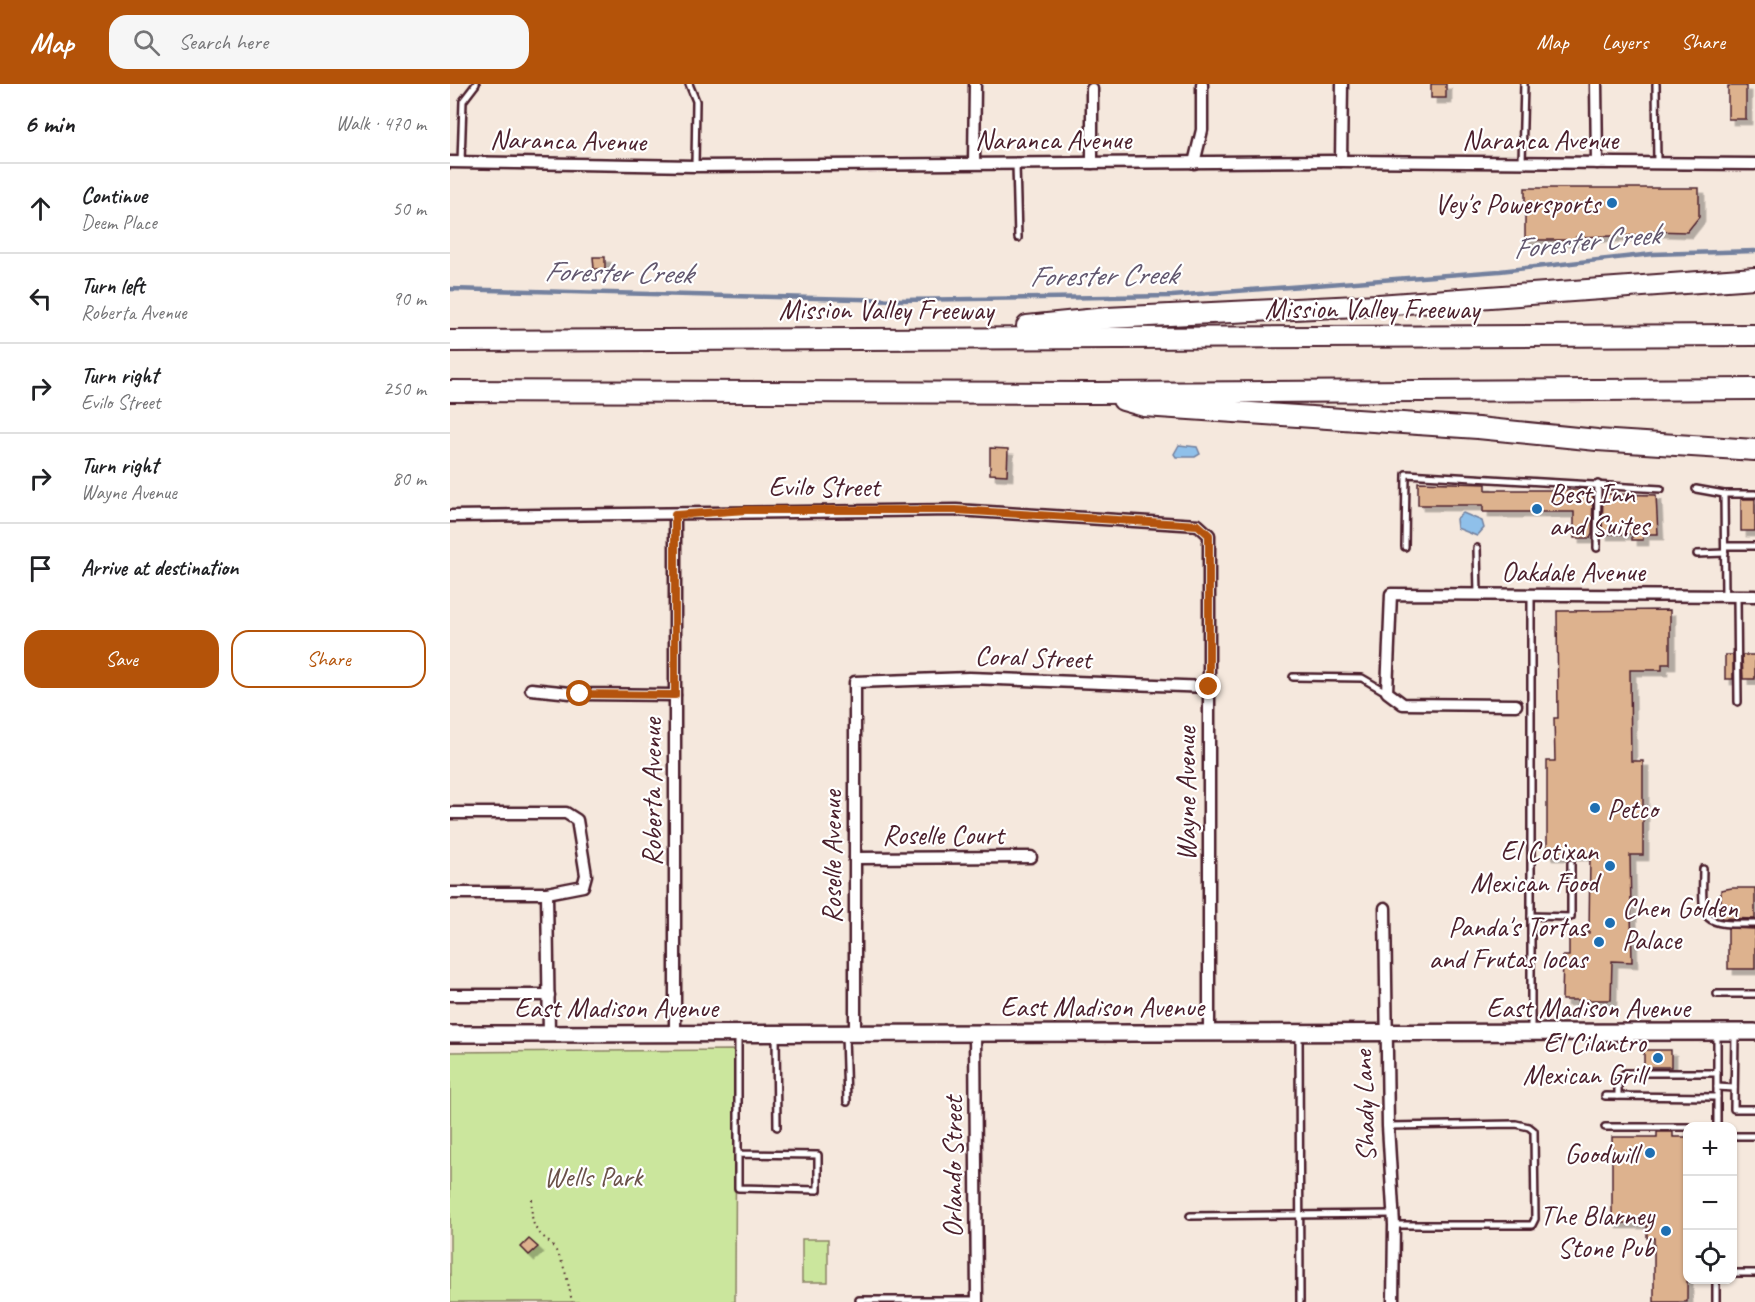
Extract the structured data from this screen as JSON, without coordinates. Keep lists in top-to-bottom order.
{
  "streets": {
    "highway": ["Mission Valley Freeway"],
    "street": [
      "Naranca Avenue",
      "Evilo Street",
      "Oakdale Avenue",
      "Coral Street",
      "Roberta Avenue",
      "Wayne Avenue",
      "Roselle Court",
      "Roselle Avenue",
      "East Madison Avenue",
      "Shady Lane",
      "Orlando Street"
    ]
  },
  "crossings": [
    ["Evilo Street", "Roberta Avenue"],
    ["Evilo Street", "Wayne Avenue"],
    ["Coral Street", "Wayne Avenue"],
    ["Coral Street", "Roselle Avenue"],
    ["Roberta Avenue", "East Madison Avenue"],
    ["Wayne Avenue", "East Madison Avenue"],
    ["Roselle Court", "Roselle Avenue"],
    ["Roselle Avenue", "East Madison Avenue"],
    ["East Madison Avenue", "Shady Lane"],
    ["East Madison Avenue", "Orlando Street"]
  ],
  "water": ["Forester Creek"],
  "parks": ["Wells Park"],
  "places": [
    "Vey's Powersports",
    "Best Inn and Suites",
    "Petco",
    "El Cotixan Mexican Food",
    "Chen Golden Palace",
    "Panda's Tortas and Frutas locas",
    "El Cilantro Mexican Grill",
    "Goodwill",
    "The Blarney Stone Pub"
  ],
  "page": {
    "header": "Map",
    "search": "Search here",
    "nav": ["Map", "Layers", "Share"],
    "heading": ["6 min", "Walk · 470 m"],
    "list": [
      ["Continue", "Deem Place", "50 m"],
      ["Turn left", "Roberta Avenue", "90 m"],
      ["Turn right", "Evilo Street", "250 m"],
      ["Turn right", "Wayne Avenue", "80 m"],
      "Arrive at destination"
    ],
    "buttons": ["Save", "Share"],
    "map_buttons": ["+", "−"]
  }
}
